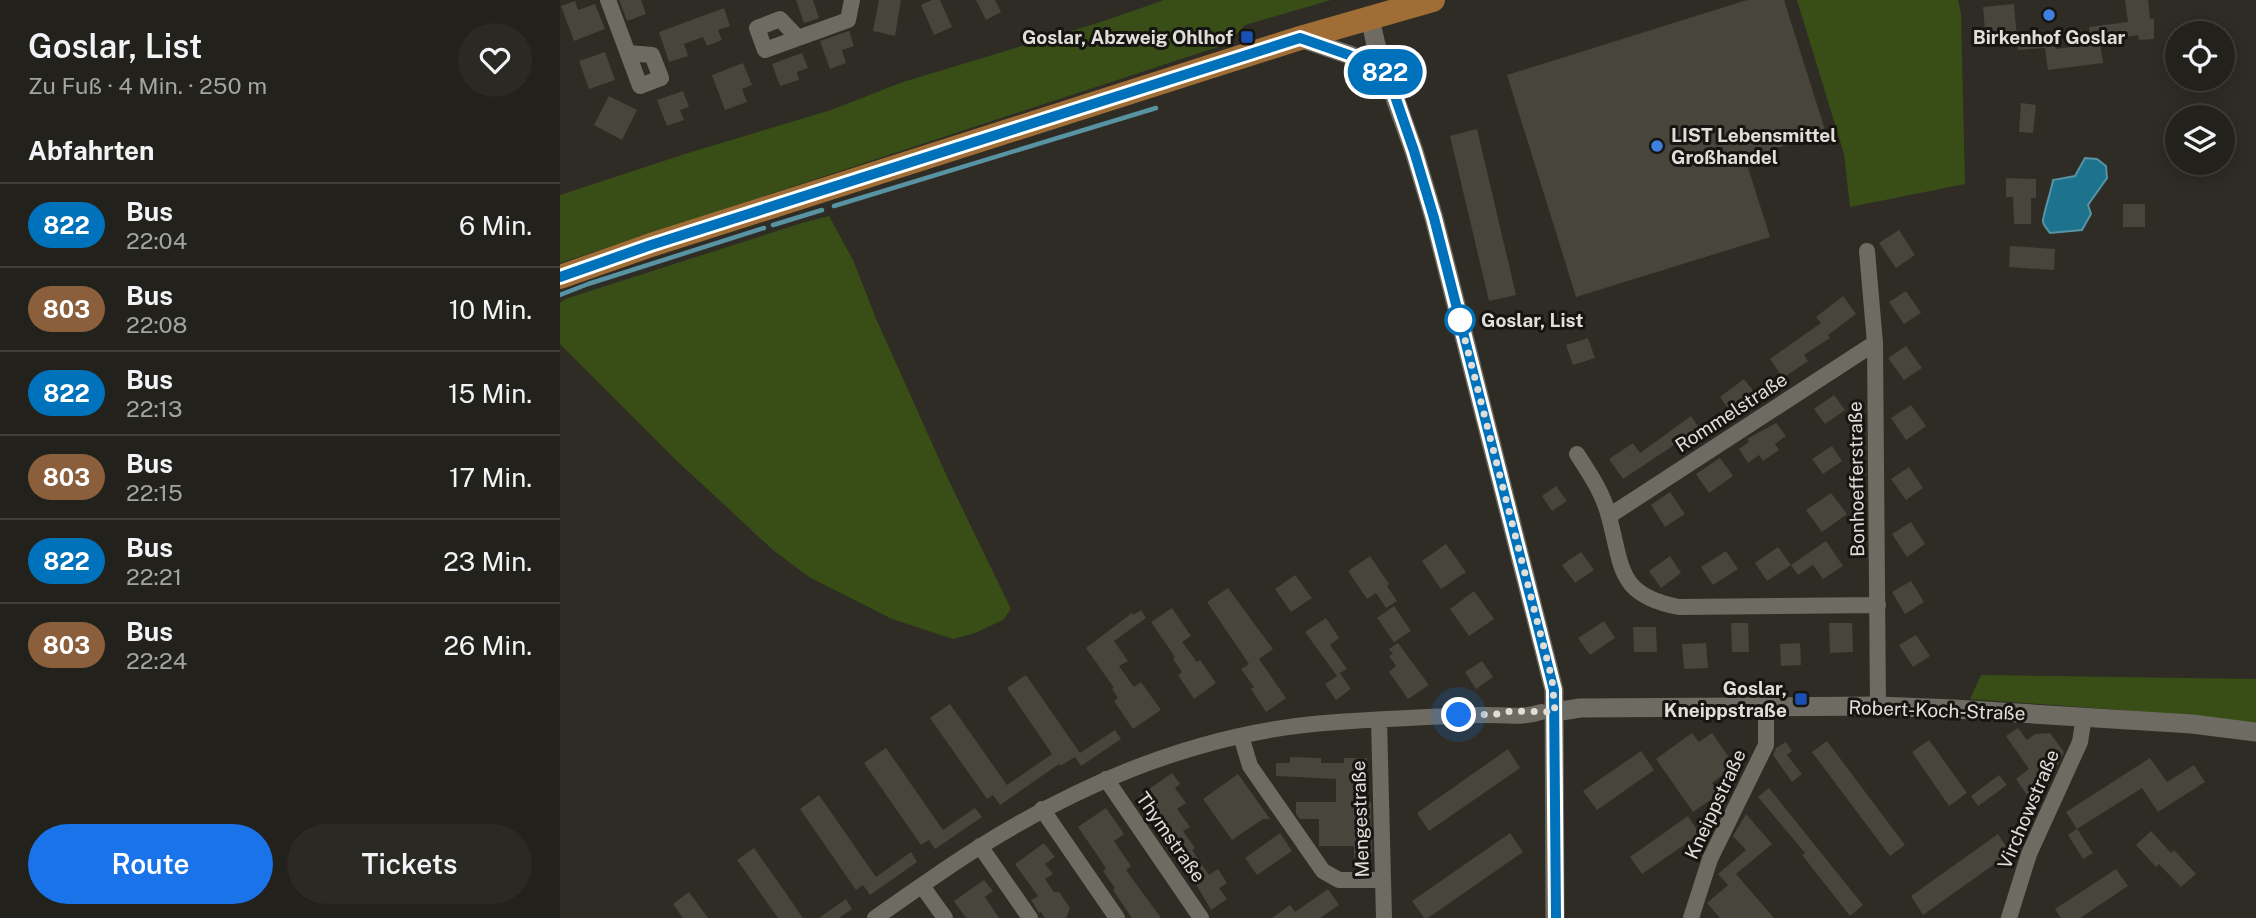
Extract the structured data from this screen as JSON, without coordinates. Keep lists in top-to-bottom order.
{
  "streets": {
    "street": [
      "Rommelstraße",
      "Bonhoefferstraße",
      "Robert-Koch-Straße",
      "Kneippstraße",
      "Virchowstraße",
      "Mengestraße",
      "Thymstraße"
    ]
  },
  "crossings": [
    ["Rommelstraße", "Bonhoefferstraße"],
    ["Bonhoefferstraße", "Robert-Koch-Straße"],
    ["Robert-Koch-Straße", "Kneippstraße"],
    ["Robert-Koch-Straße", "Virchowstraße"]
  ],
  "places": {
    "other": ["Birkenhof Goslar", "LIST Lebensmittel Großhandel", "Goslar, List"],
    "transit": ["Goslar, Abzweig Ohlhof", "Goslar, Kneippstraße"]
  },
  "lines": ["bus line 822"],
  "page": {
    "heading": [
      ["Goslar, List", "Zu Fuß · 4 Min. · 250 m"],
      "Abfahrten"
    ],
    "on_map": "822",
    "list": [
      {
        "mark": "822",
        "name": "Bus",
        "note": "22:04",
        "value": "6 Min."
      },
      {
        "mark": "803",
        "name": "Bus",
        "note": "22:08",
        "value": "10 Min."
      },
      {
        "mark": "822",
        "name": "Bus",
        "note": "22:13",
        "value": "15 Min."
      },
      {
        "mark": "803",
        "name": "Bus",
        "note": "22:15",
        "value": "17 Min."
      },
      {
        "mark": "822",
        "name": "Bus",
        "note": "22:21",
        "value": "23 Min."
      },
      {
        "mark": "803",
        "name": "Bus",
        "note": "22:24",
        "value": "26 Min."
      }
    ],
    "buttons": ["Route", "Tickets"]
  }
}
